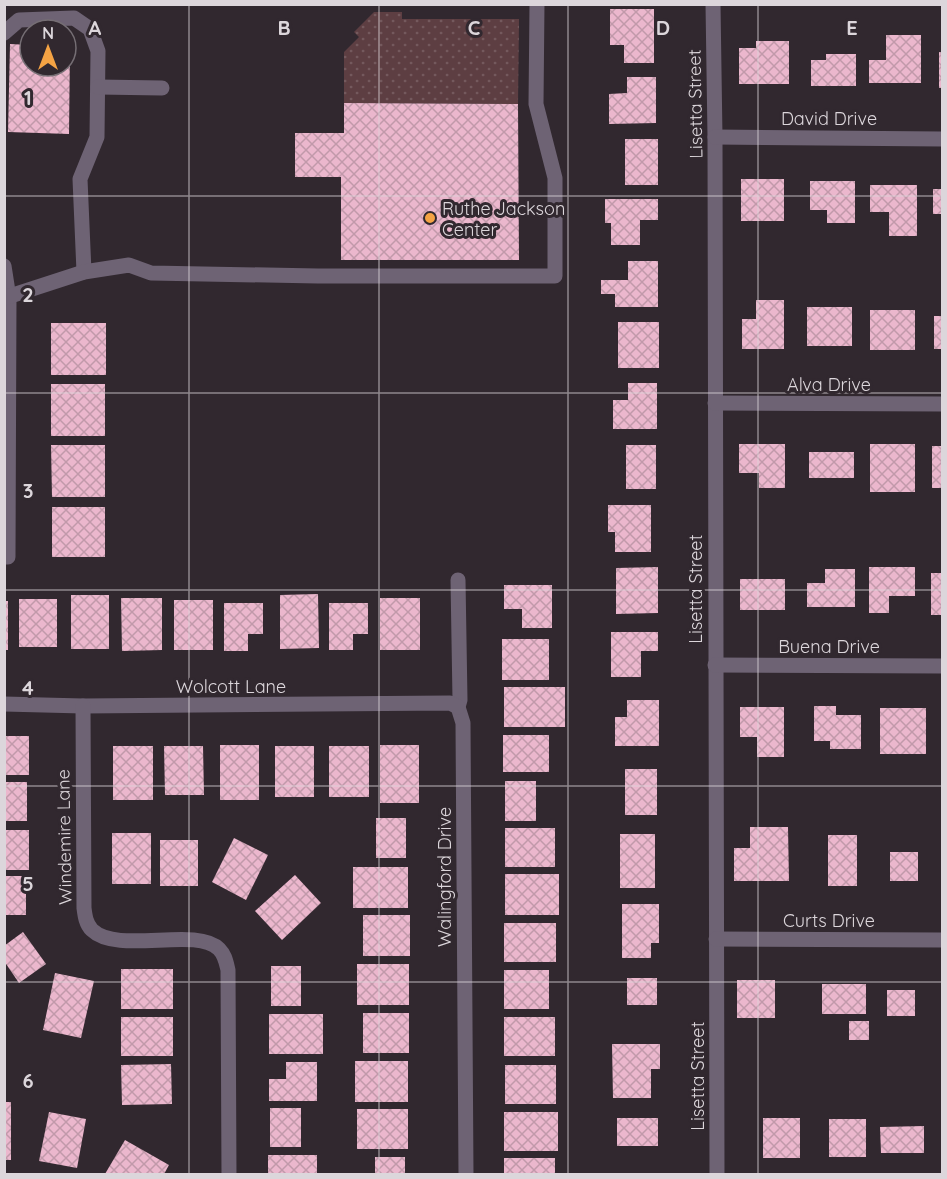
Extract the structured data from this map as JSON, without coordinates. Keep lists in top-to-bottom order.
{
  "streets": {
    "street": [
      "Lisetta Street",
      "David Drive",
      "Alva Drive",
      "Buena Drive",
      "Wolcott Lane",
      "Windemire Lane",
      "Walingford Drive",
      "Curts Drive"
    ]
  },
  "crossings": [
    ["Lisetta Street", "David Drive"],
    ["Lisetta Street", "Alva Drive"],
    ["Lisetta Street", "Buena Drive"],
    ["Lisetta Street", "Curts Drive"],
    ["Wolcott Lane", "Windemire Lane"],
    ["Wolcott Lane", "Walingford Drive"]
  ],
  "places": ["Ruthe Jackson Center"],
  "north": "top",
  "grid": {
    "columns": [
      "A",
      "B",
      "C",
      "D",
      "E"
    ],
    "rows": [
      "1",
      "2",
      "3",
      "4",
      "5",
      "6"
    ]
  }
}
